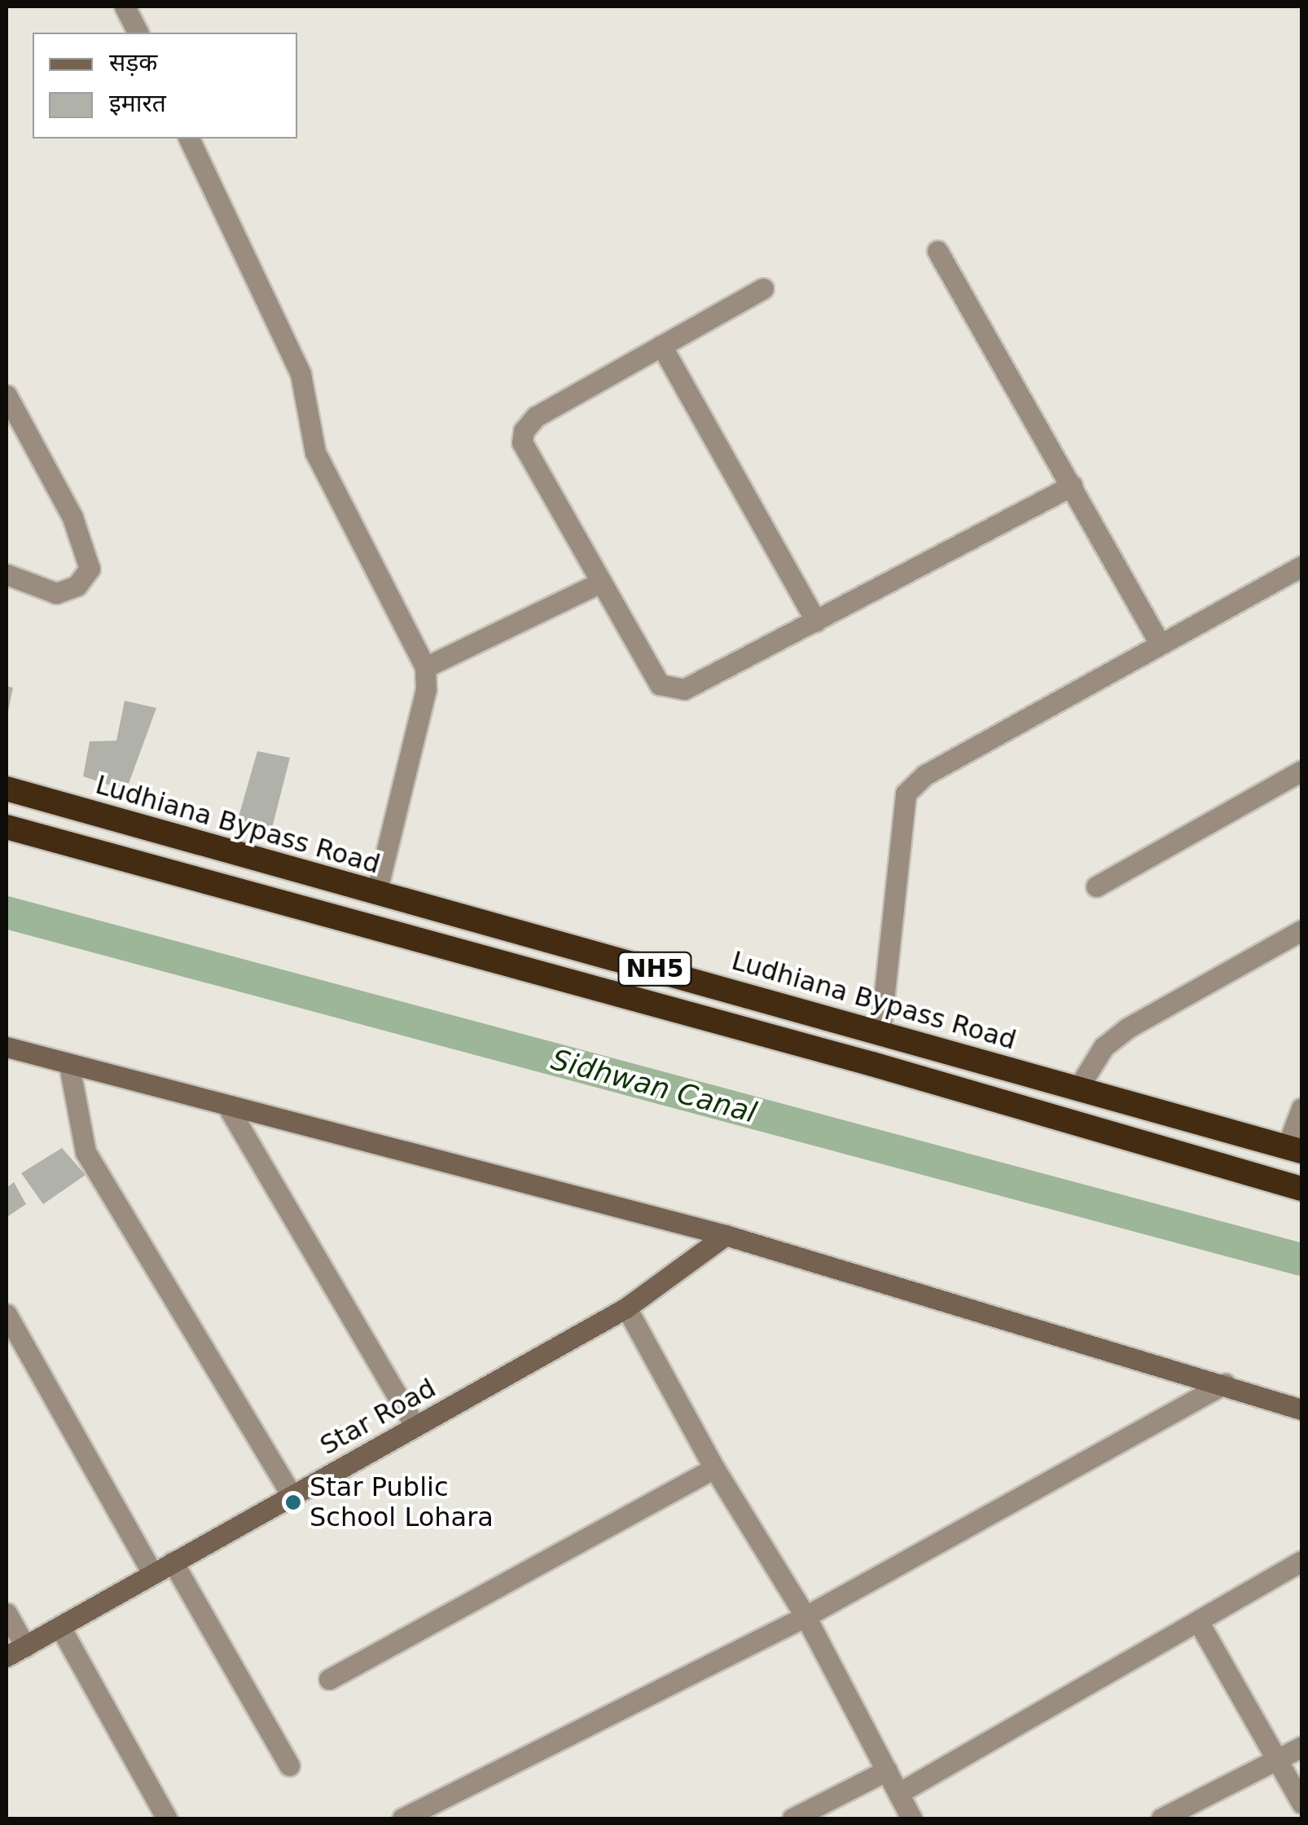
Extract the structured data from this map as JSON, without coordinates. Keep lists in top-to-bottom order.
{
  "streets": {
    "highway": ["Ludhiana Bypass Road", "NH5"],
    "street": ["Star Road"]
  },
  "water": ["Sidhwan Canal"],
  "places": ["Star Public School Lohara"],
  "legend": ["सड़क", "इमारत"]
}
